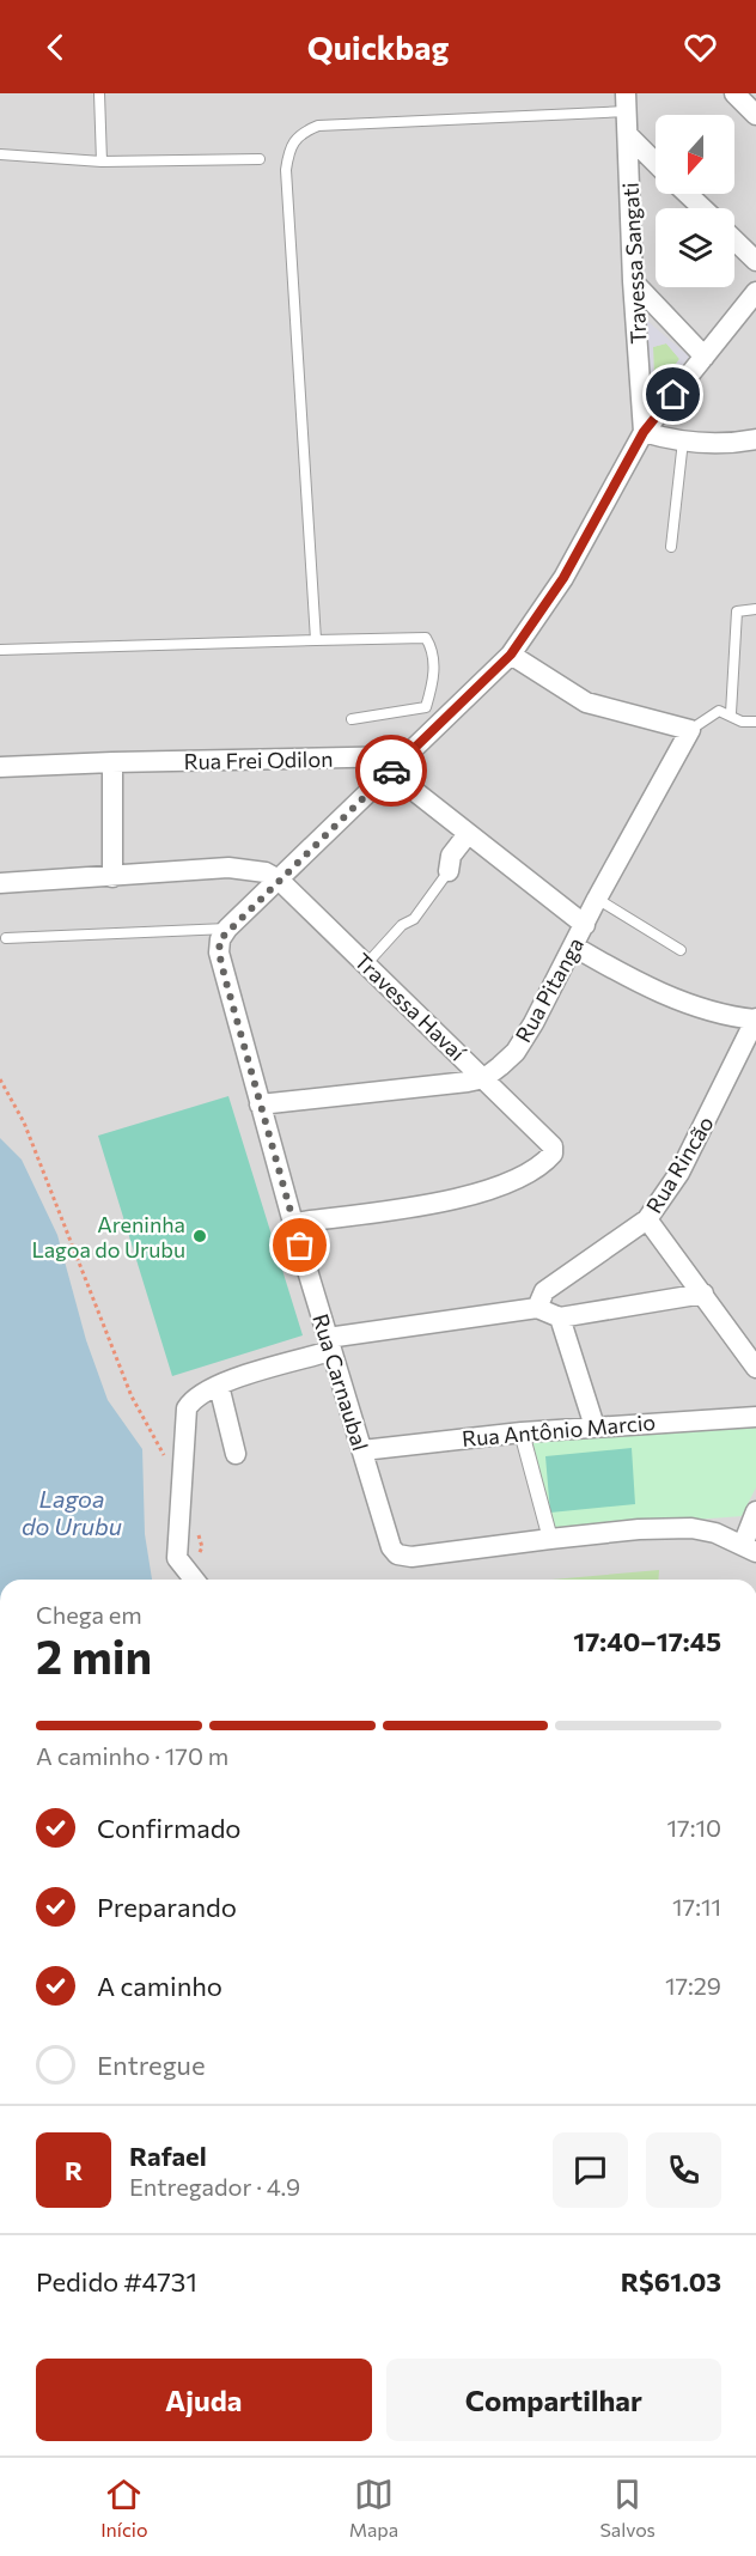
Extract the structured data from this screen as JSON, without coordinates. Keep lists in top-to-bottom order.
{
  "streets": {
    "street": [
      "Travessa Sangati",
      "Rua Frei Odilon",
      "Rua Pitanga",
      "Travessa Havaí",
      "Rua Rincão",
      "Rua Carnaubal",
      "Rua Antônio Marcio"
    ]
  },
  "crossings": [
    ["Rua Pitanga", "Travessa Havaí"],
    ["Travessa Havaí", "Rua Carnaubal"],
    ["Rua Carnaubal", "Rua Antônio Marcio"]
  ],
  "water": ["Lagoa do Urubu"],
  "places": ["Areninha Lagoa do Urubu"],
  "north": "bottom",
  "page": {
    "header": "Quickbag",
    "heading": ["2 min", "Chega em", "17:40–17:45"],
    "panel": [
      "Rafael",
      "Entregador · 4.9",
      "Pedido #4731",
      "R$61.03"
    ],
    "bar": "A caminho · 170 m",
    "list": [
      ["Confirmado", "17:10"],
      ["Preparando", "17:11"],
      ["A caminho", "17:29"],
      "Entregue"
    ],
    "round": "R",
    "buttons": ["Ajuda", "Compartilhar"],
    "tabs": ["Início", "Mapa", "Salvos"]
  }
}
